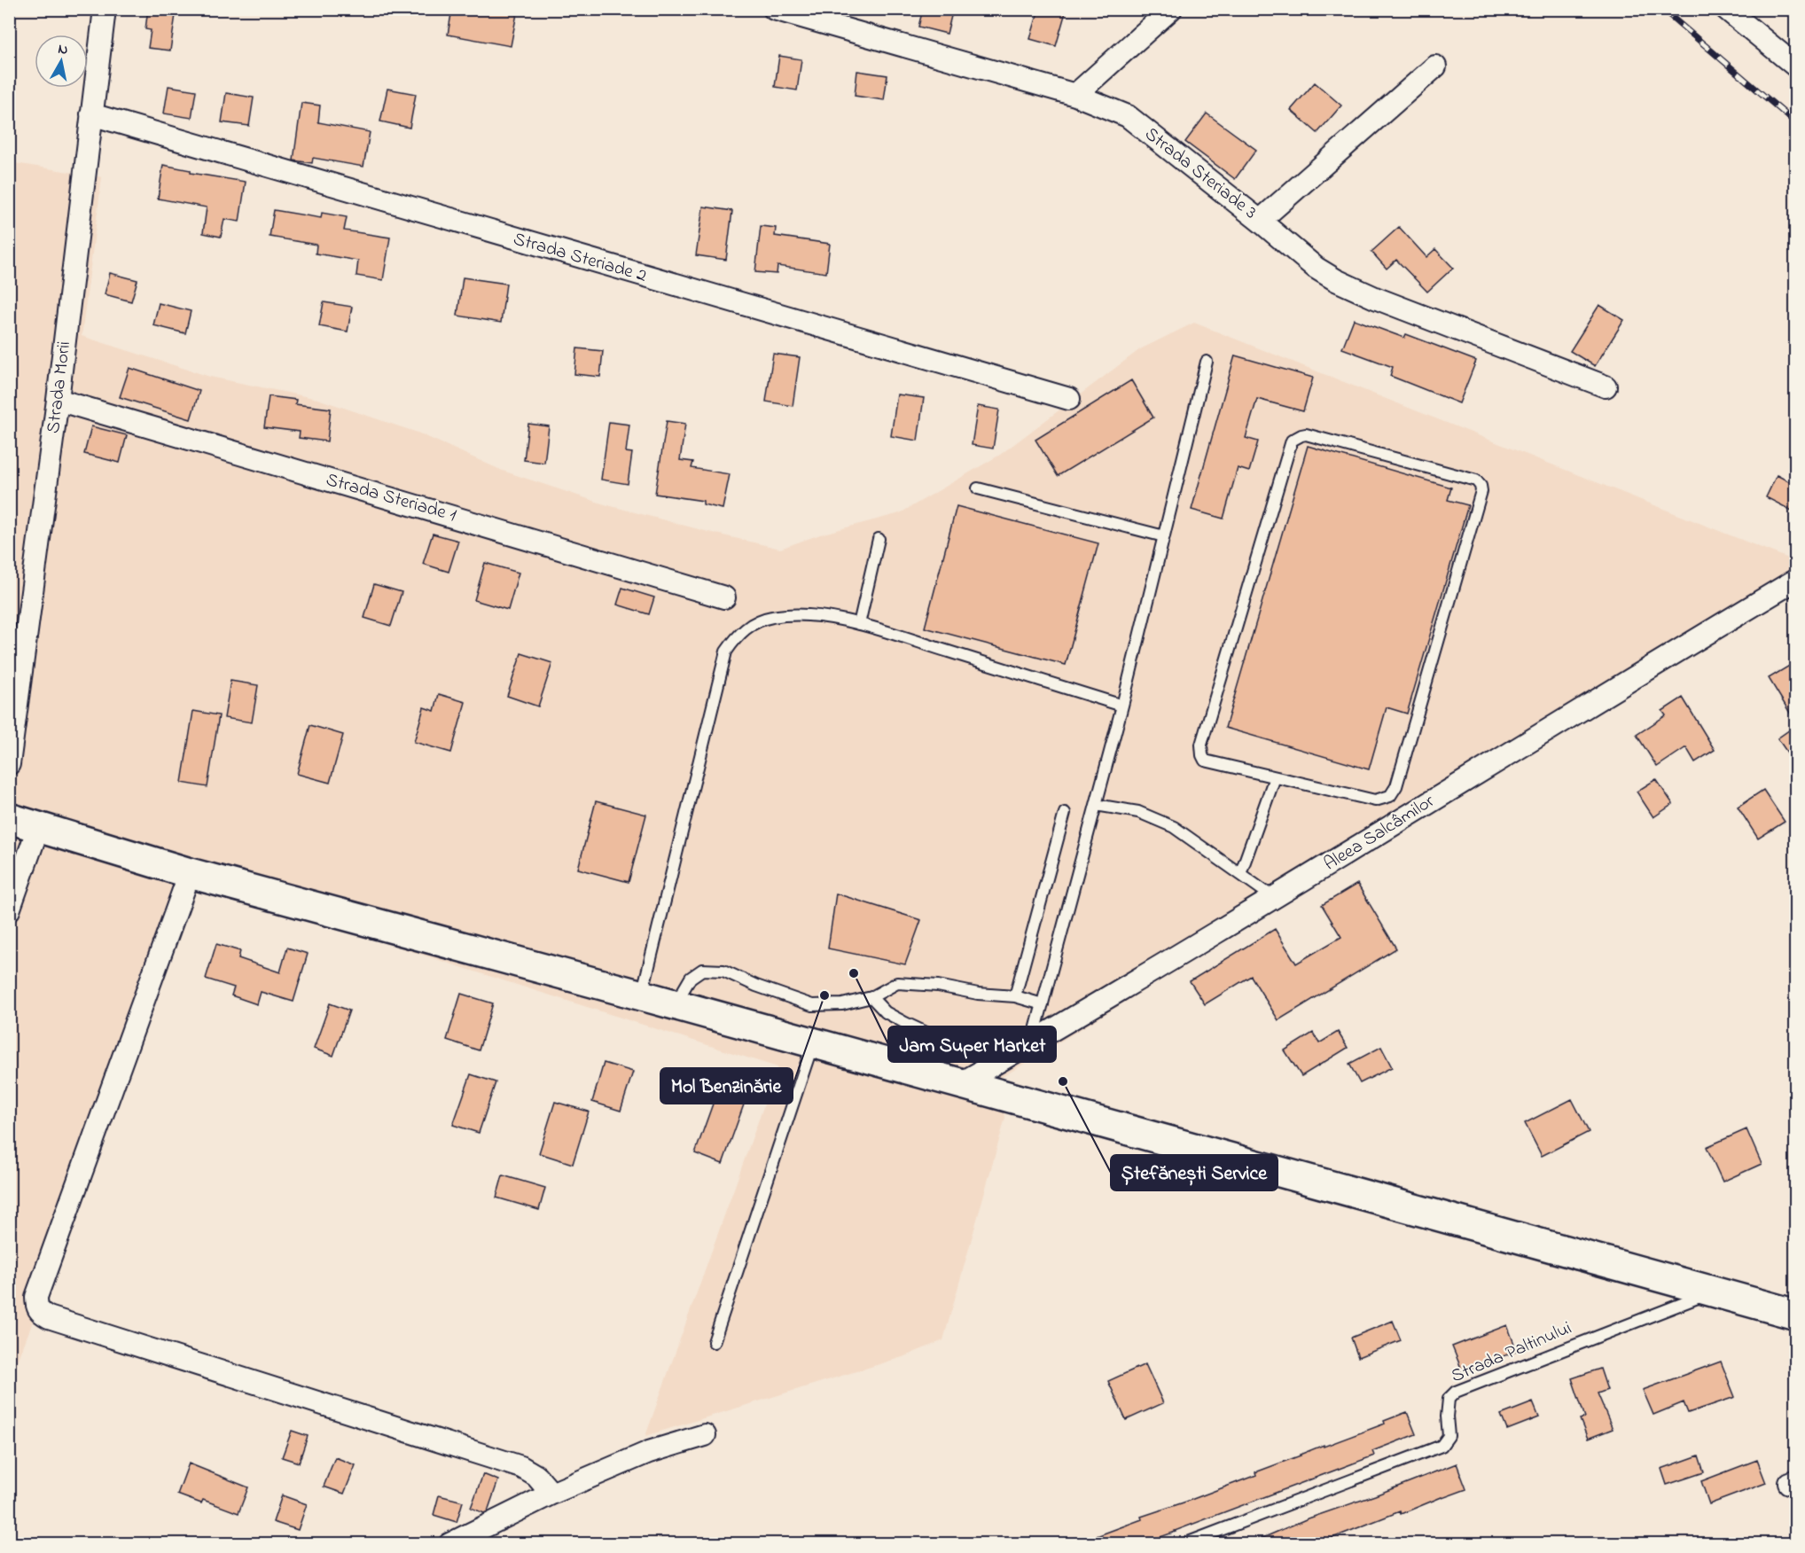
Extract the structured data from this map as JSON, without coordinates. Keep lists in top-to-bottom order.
{
  "streets": {
    "street": [
      "Strada Steriade 3",
      "Strada Steriade 2",
      "Strada Morii",
      "Strada Steriade 1",
      "Aleea Salcâmilor"
    ],
    "lane": ["Strada Paltinului"]
  },
  "crossings": [
    ["Strada Steriade 2", "Strada Morii"],
    ["Strada Morii", "Strada Steriade 1"]
  ],
  "places": ["Jam Super Market", "Mol Benzinărie", "Ștefănești Service"],
  "north": "top"
}
